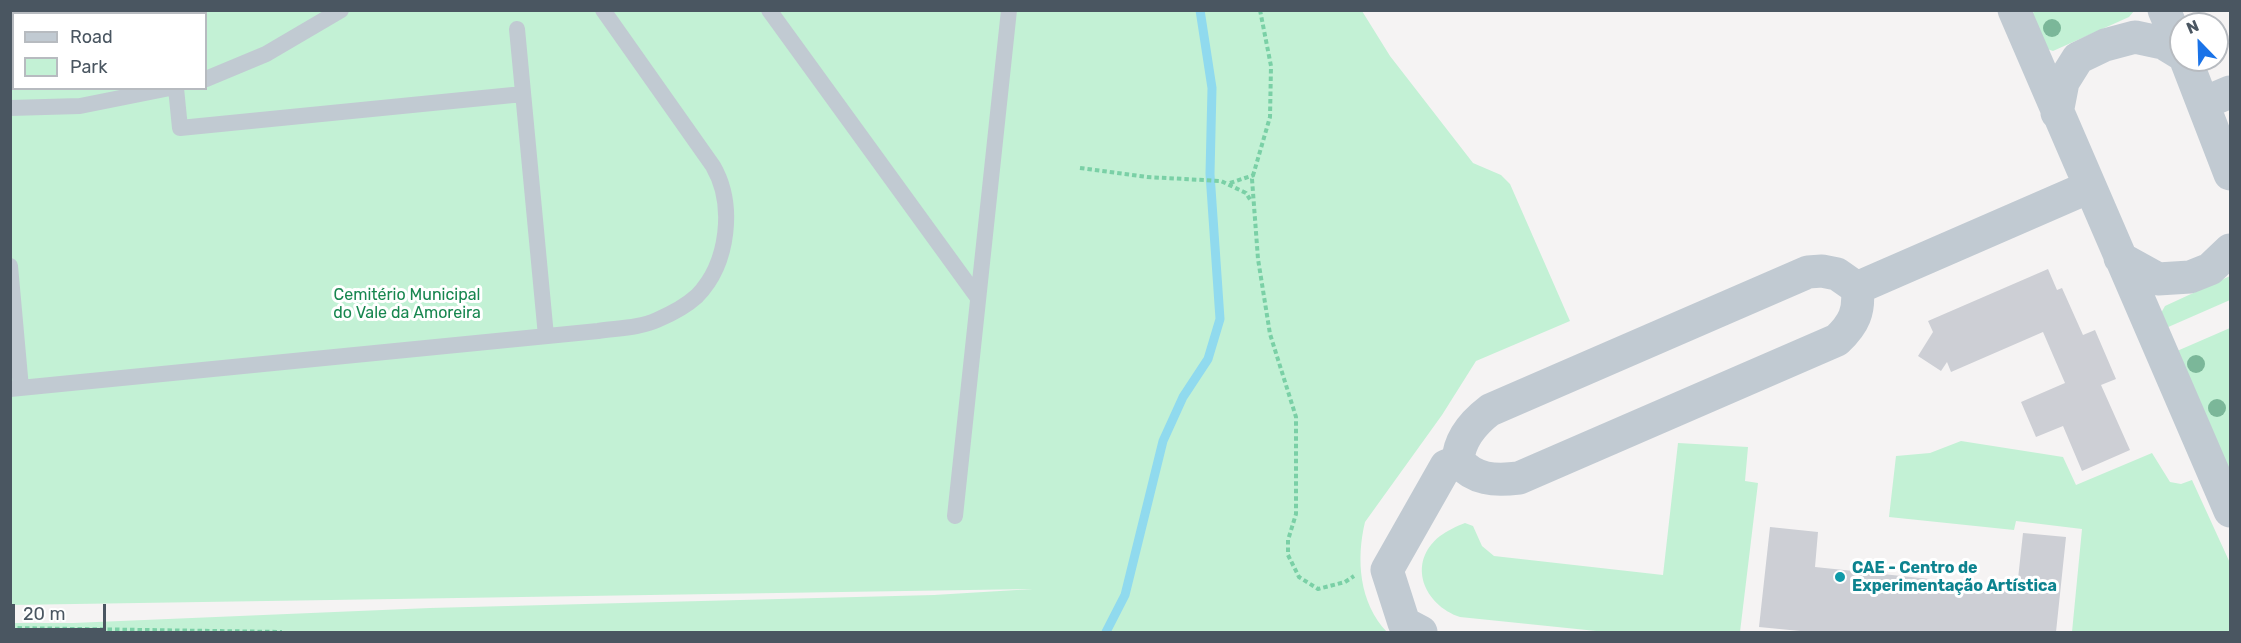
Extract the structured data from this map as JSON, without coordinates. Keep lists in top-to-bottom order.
{
  "parks": ["Cemitério Municipal do Vale da Amoreira"],
  "places": ["CAE - Centro de Experimentação Artística"],
  "legend": ["Road", "Park"],
  "scale_bar": "20 m",
  "north": "top left"
}
